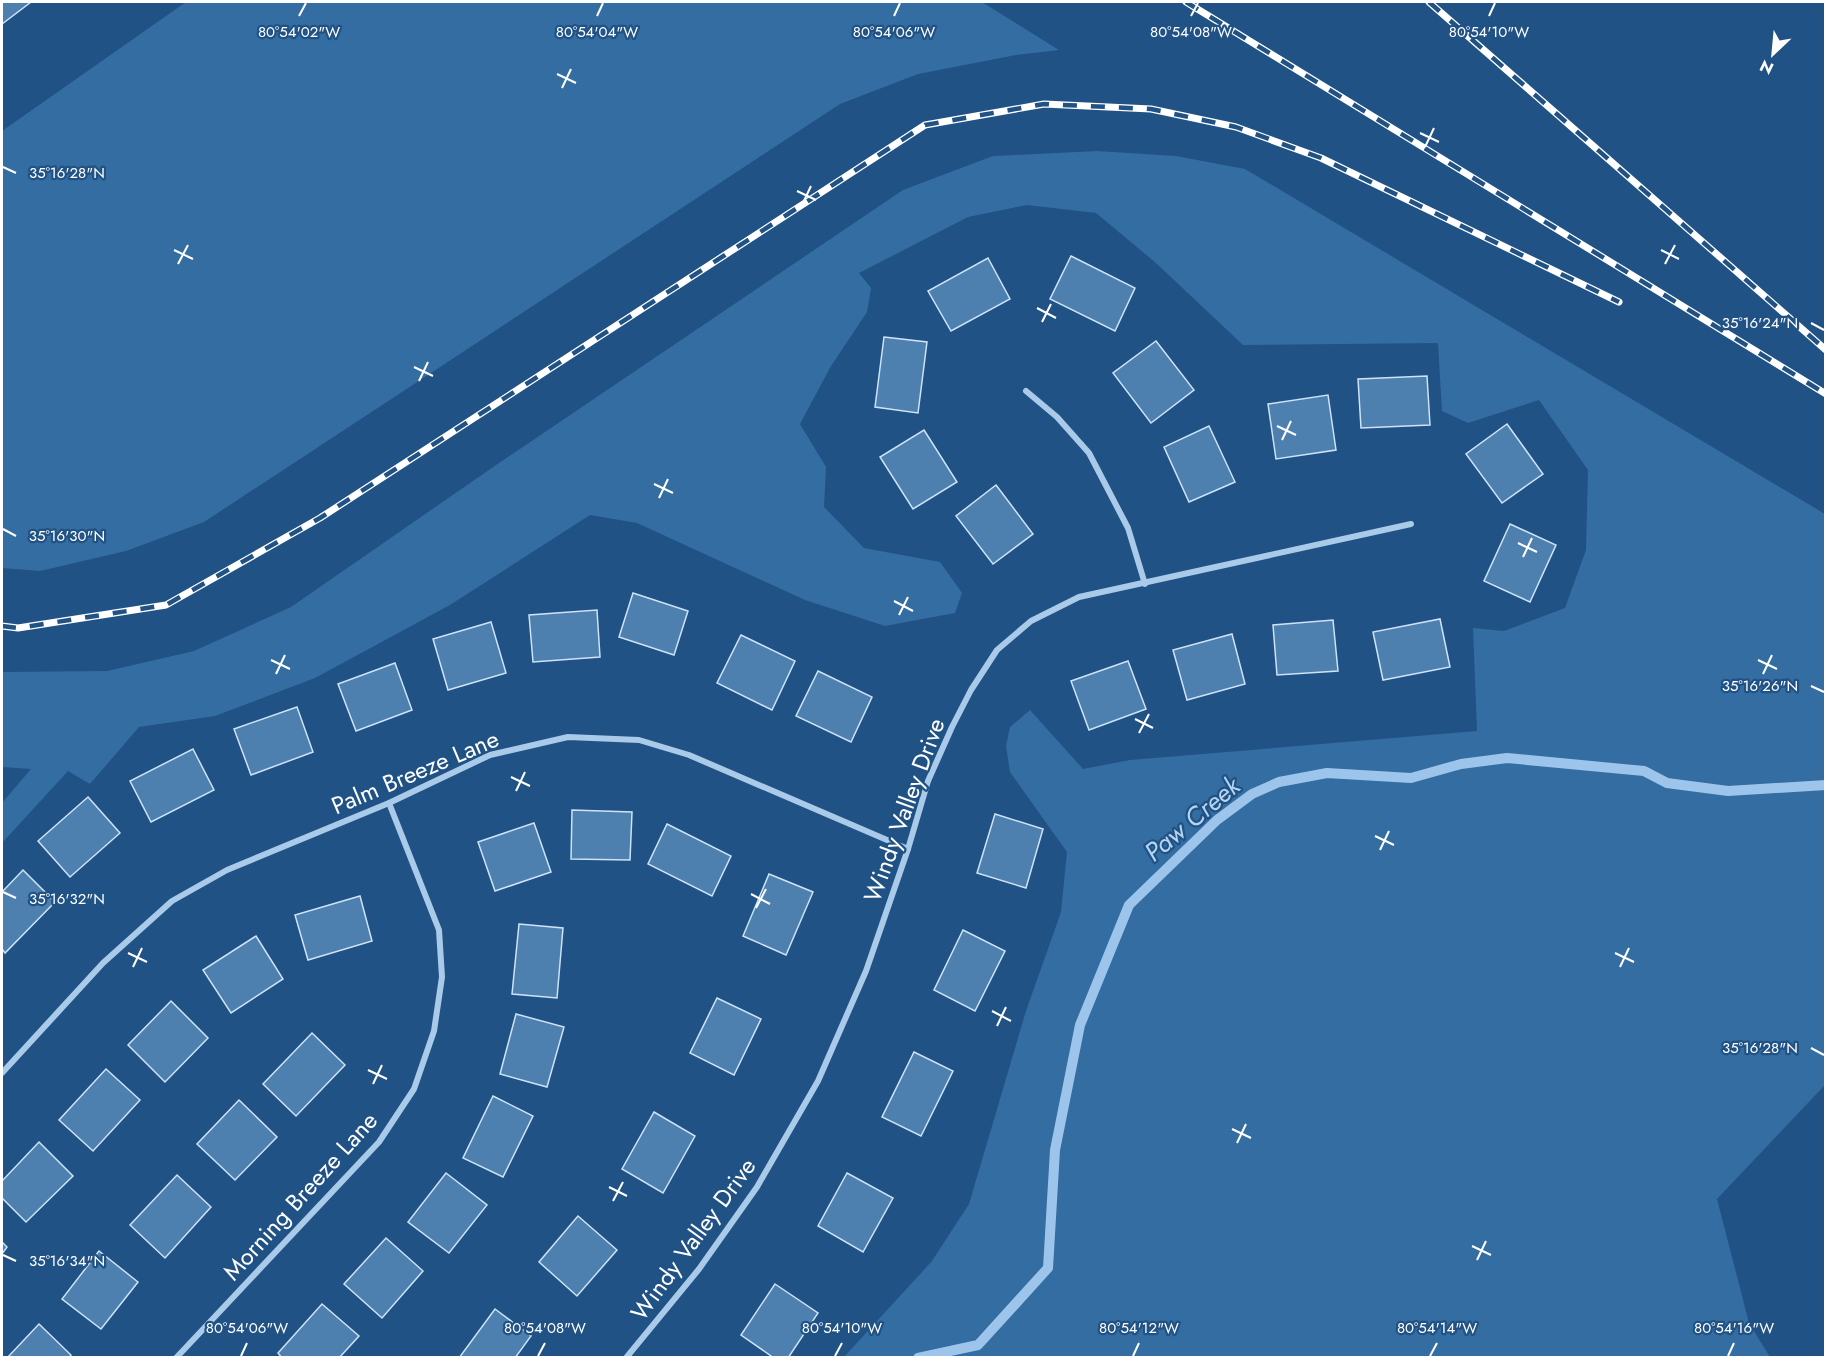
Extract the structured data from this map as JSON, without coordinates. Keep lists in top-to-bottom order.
{
  "streets": {
    "street": ["Palm Breeze Lane", "Windy Valley Drive", "Morning Breeze Lane"]
  },
  "crossings": [
    ["Palm Breeze Lane", "Windy Valley Drive"],
    ["Palm Breeze Lane", "Morning Breeze Lane"]
  ],
  "water": ["Paw Creek"],
  "north": "bottom left",
  "coordinates": [
    "80°54'02\"W",
    "80°54'04\"W",
    "80°54'06\"W",
    "80°54'08\"W",
    "80°54'10\"W",
    "35°16'28\"N",
    "35°16'24\"N",
    "35°16'30\"N",
    "35°16'26\"N",
    "35°16'32\"N",
    "35°16'34\"N",
    "80°54'12\"W",
    "80°54'14\"W",
    "80°54'16\"W"
  ]
}
